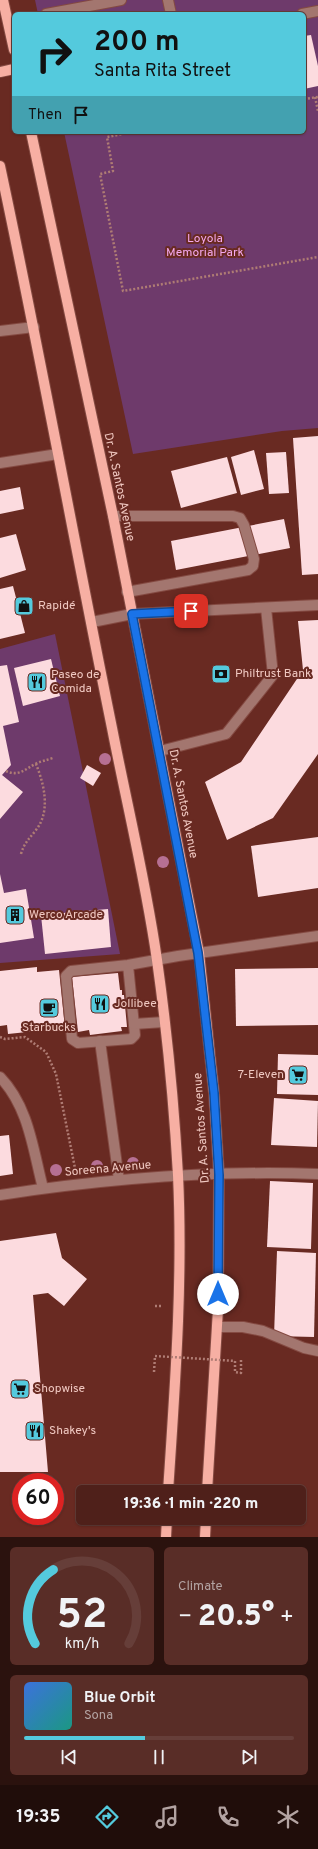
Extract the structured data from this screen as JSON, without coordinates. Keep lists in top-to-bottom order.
{
  "streets": {
    "main road": ["Dr. A. Santos Avenue"],
    "street": ["Soreena Avenue"]
  },
  "crossings": [
    ["Dr. A. Santos Avenue", "Soreena Avenue"]
  ],
  "parks": ["Loyola Memorial Park"],
  "places": {
    "shop": ["Rapidé"],
    "bank": ["Philtrust Bank"],
    "restaurant": ["Paseo de Comida", "Jollibee", "Shakey's"],
    "building": ["Werco Arcade"],
    "cafe": ["Starbucks"],
    "supermarket": ["7-Eleven", "Shopwise"]
  },
  "page": {
    "turn": ["200 m", "Santa Rita Street"],
    "then": "Then",
    "limit": "60",
    "trip": "19:36 · 1 min · 220 m",
    "tile": "Climate",
    "heat": ["−", "20.5°", "+"],
    "song": ["Blue Orbit", "Sona"],
    "tabs": "19:35",
    "gauge": ["52", "km/h"]
  }
}
